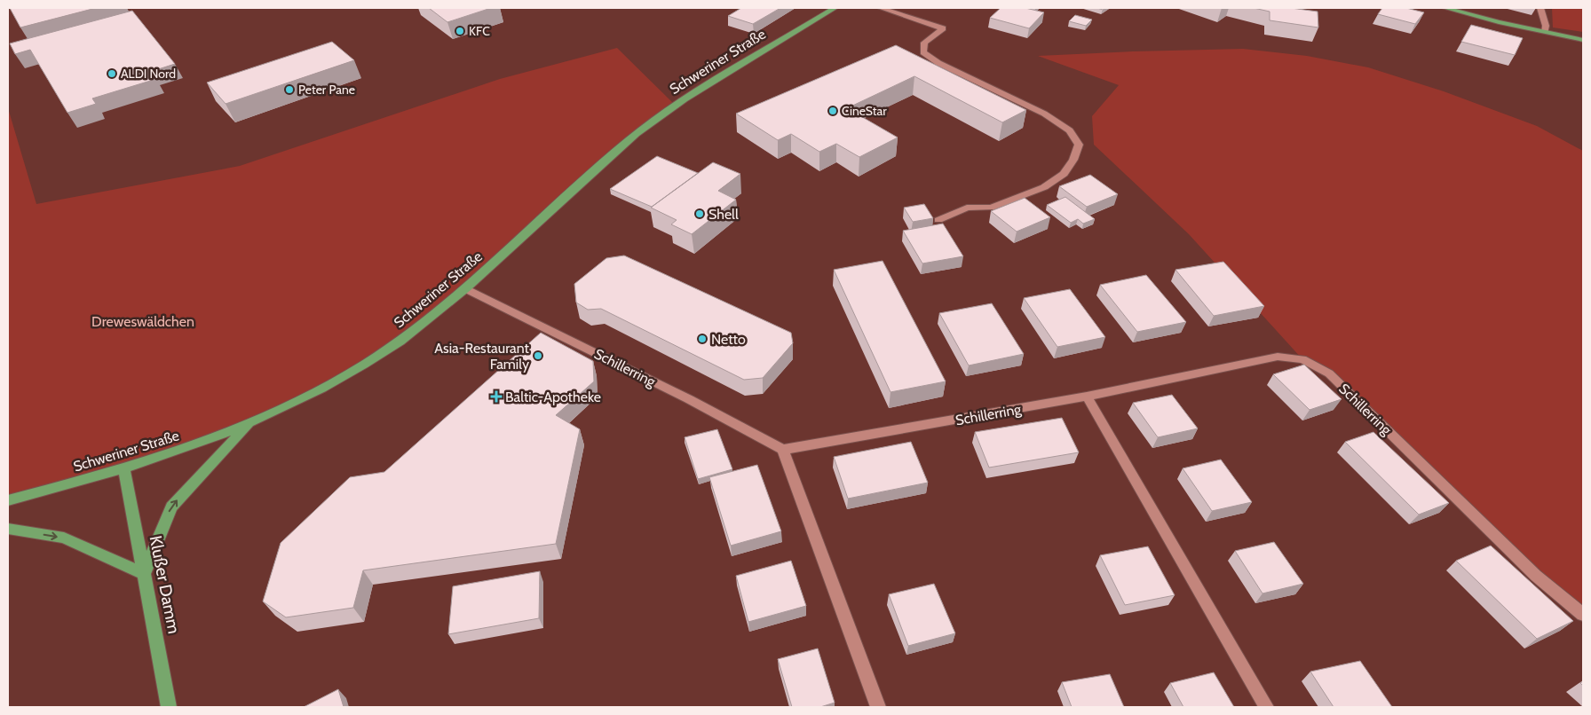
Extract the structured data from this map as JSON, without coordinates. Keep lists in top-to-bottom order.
{
  "streets": {
    "main road": ["Schweriner Straße", "Klußer Damm"],
    "street": ["Schillerring"]
  },
  "crossings": [
    ["Schweriner Straße", "Schillerring"],
    ["Schweriner Straße", "Klußer Damm"]
  ],
  "parks": ["Dreweswäldchen"],
  "places": {
    "other": [
      "KFC",
      "ALDI Nord",
      "Peter Pane",
      "CineStar",
      "Shell",
      "Netto",
      "Asia-Restaurant Family"
    ],
    "health": ["Baltic-Apotheke"]
  }
}
